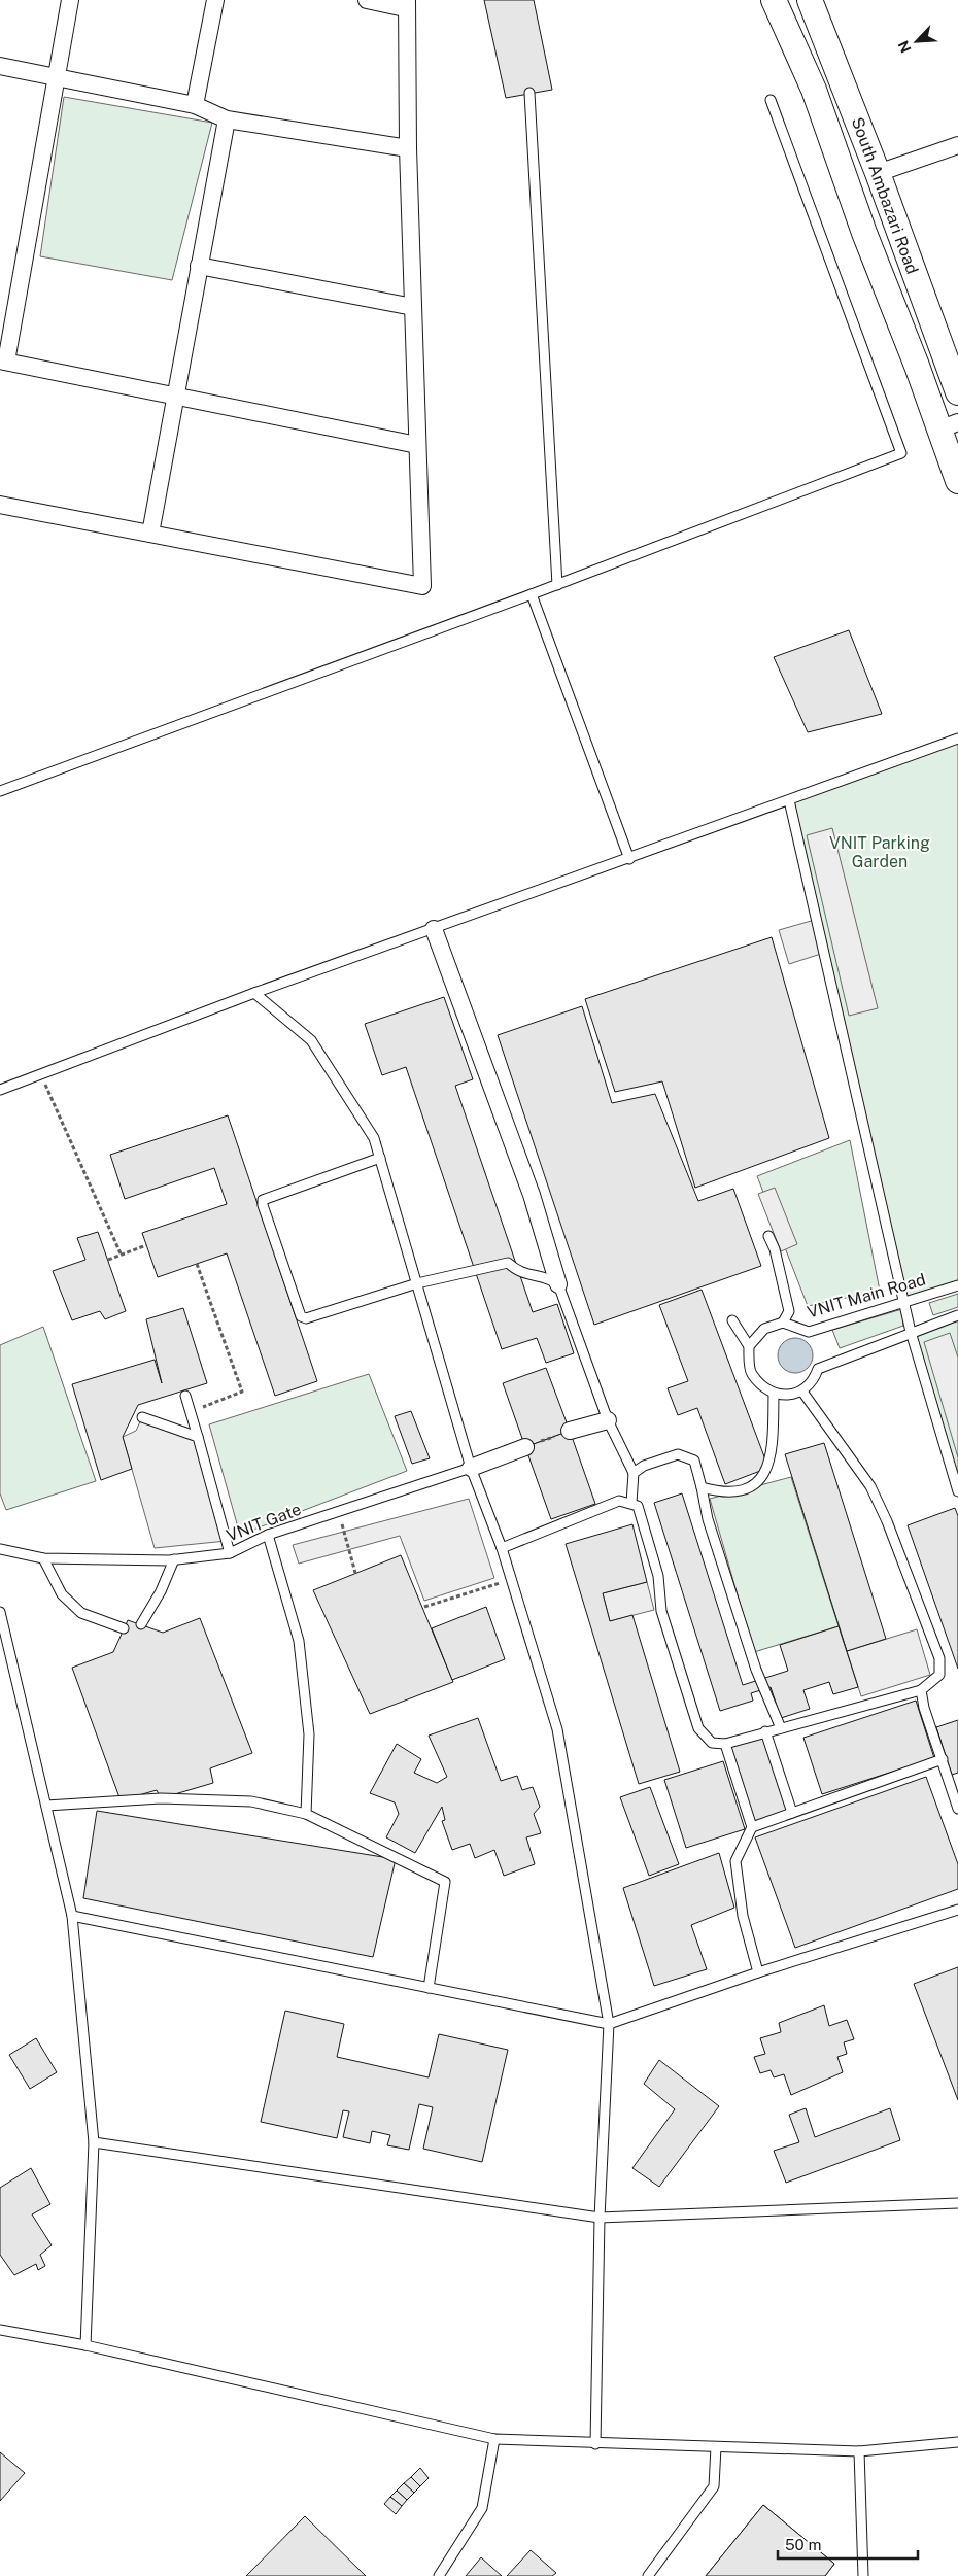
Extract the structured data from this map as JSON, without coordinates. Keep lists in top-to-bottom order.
{
  "streets": {
    "main road": ["South Ambazari Road"],
    "lane": ["VNIT Main Road", "VNIT Gate"]
  },
  "parks": ["VNIT Parking Garden"],
  "scale_bar": "50 m",
  "north": "bottom left"
}
